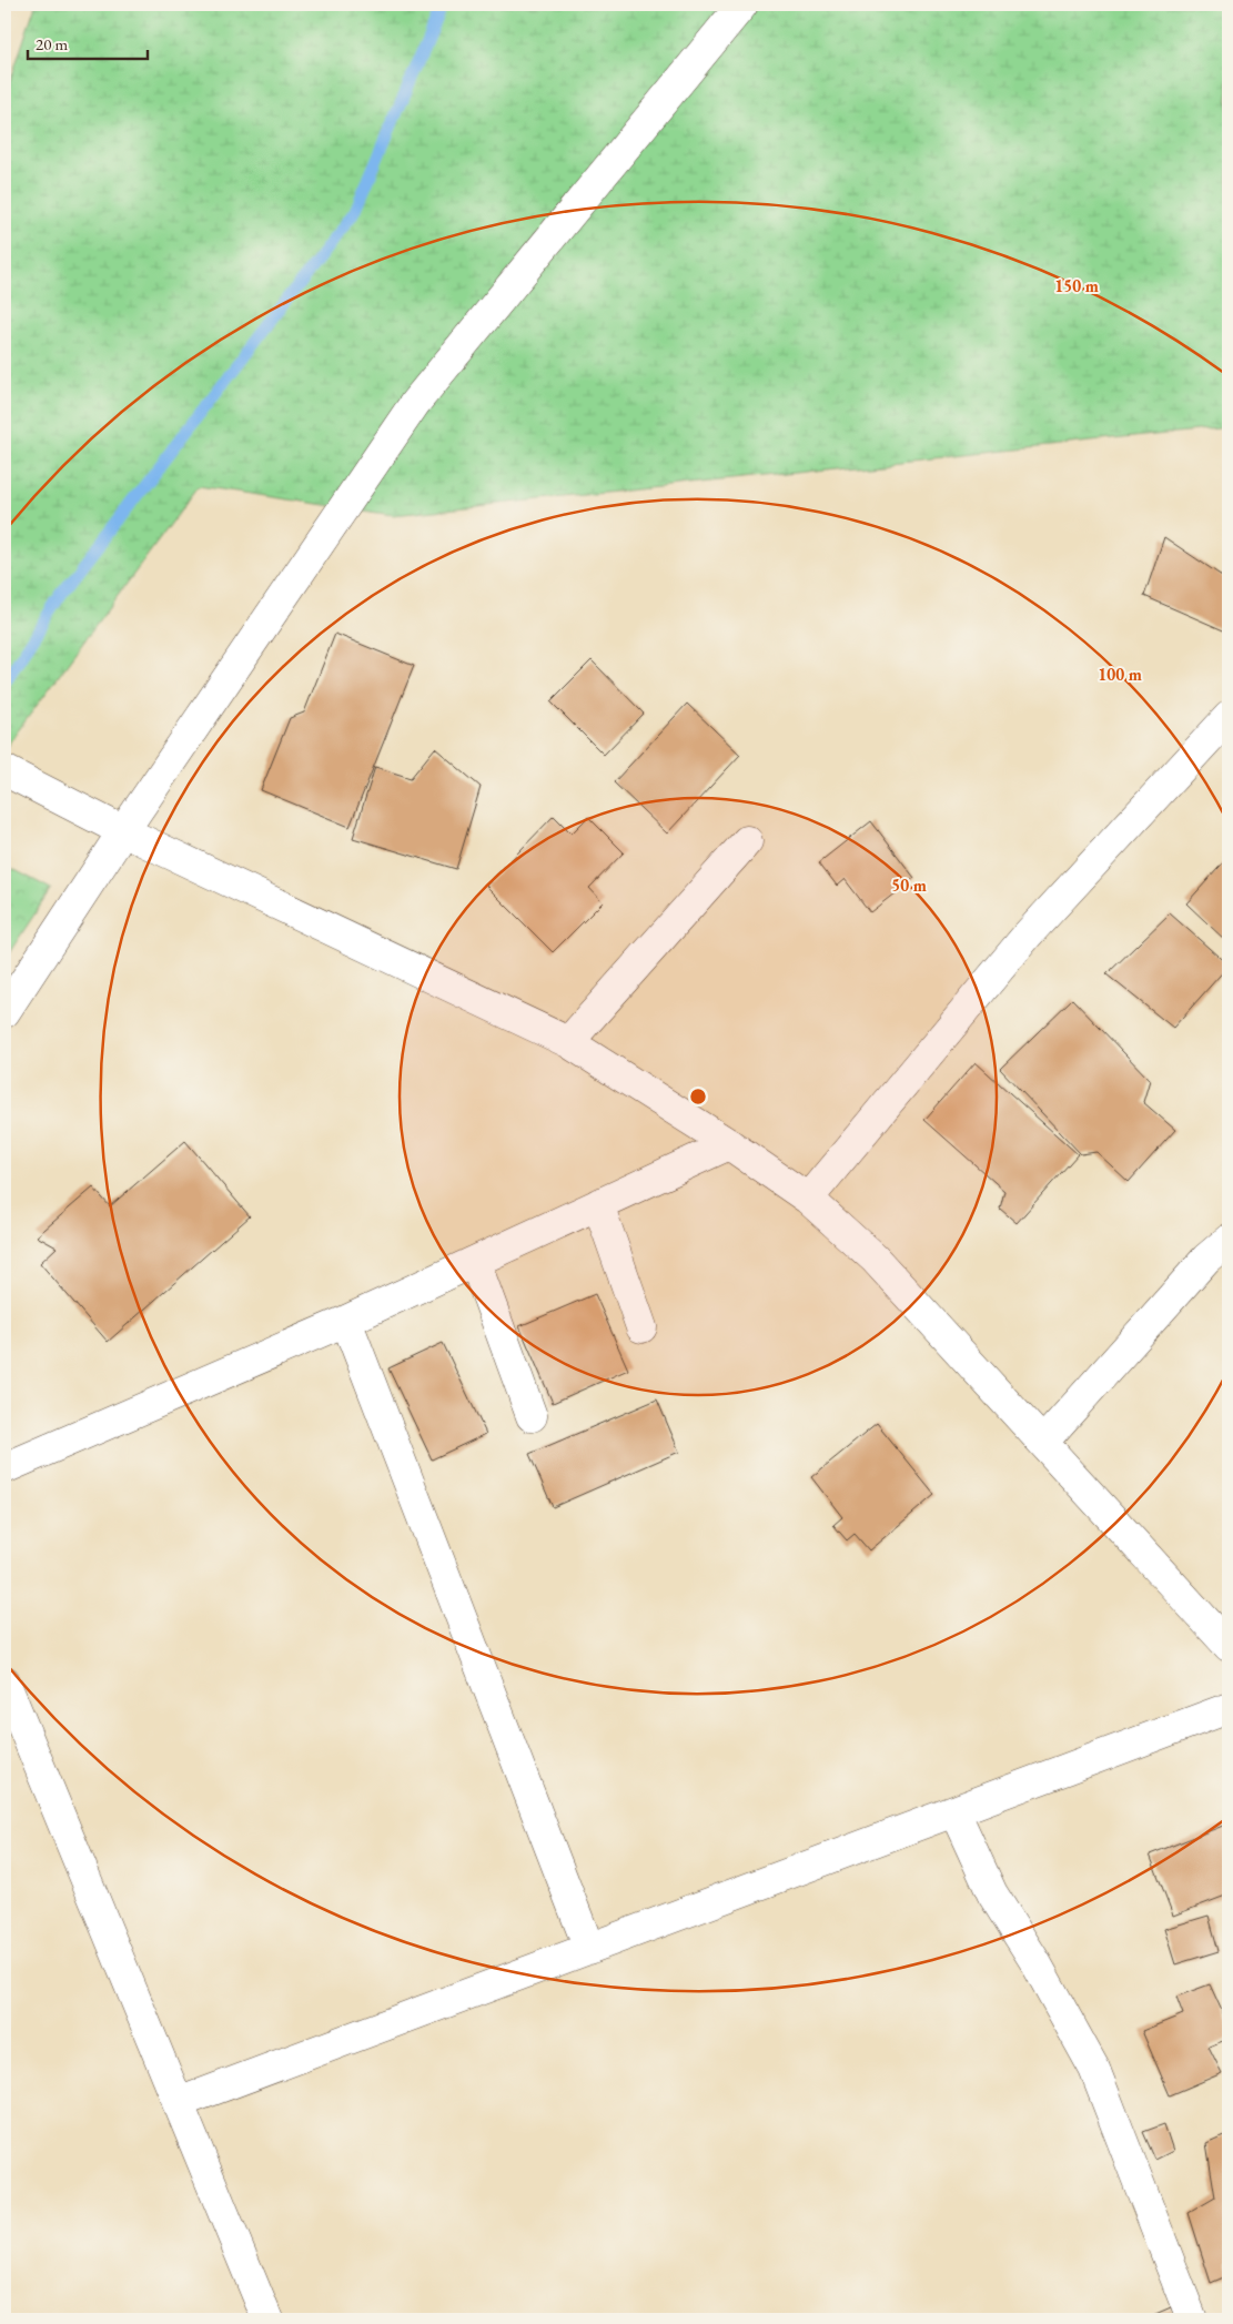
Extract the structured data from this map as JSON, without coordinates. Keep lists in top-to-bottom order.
{
  "scale_bar": "20 m",
  "rings": ["150 m", "100 m", "50 m"]
}
